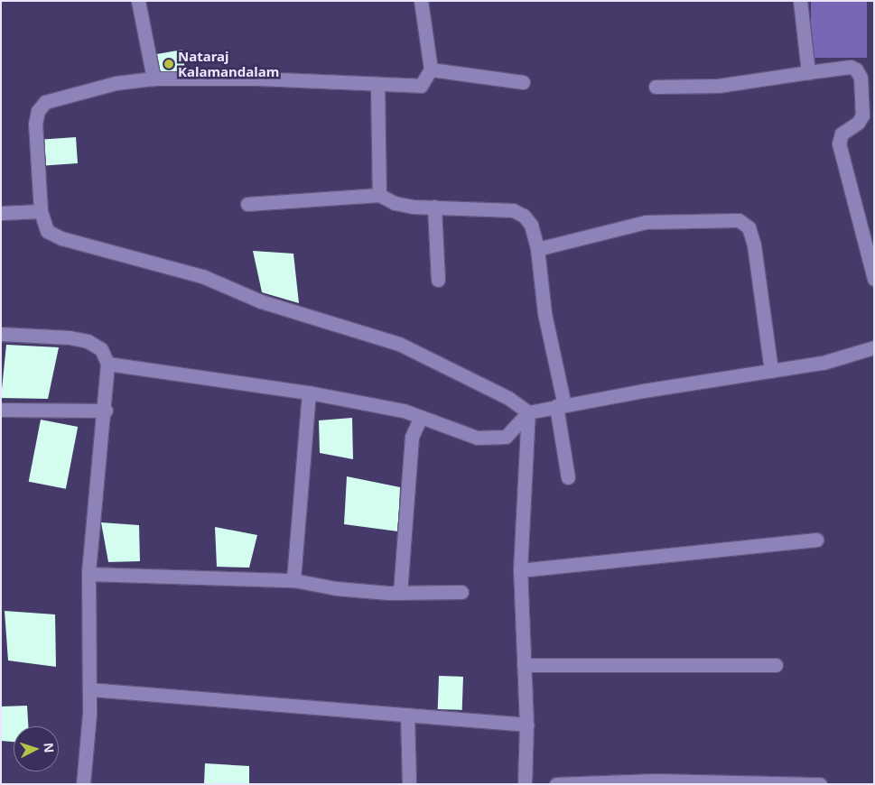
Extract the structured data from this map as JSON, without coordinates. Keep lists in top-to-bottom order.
{
  "places": ["Nataraj Kalamandalam"],
  "north": "right"
}
